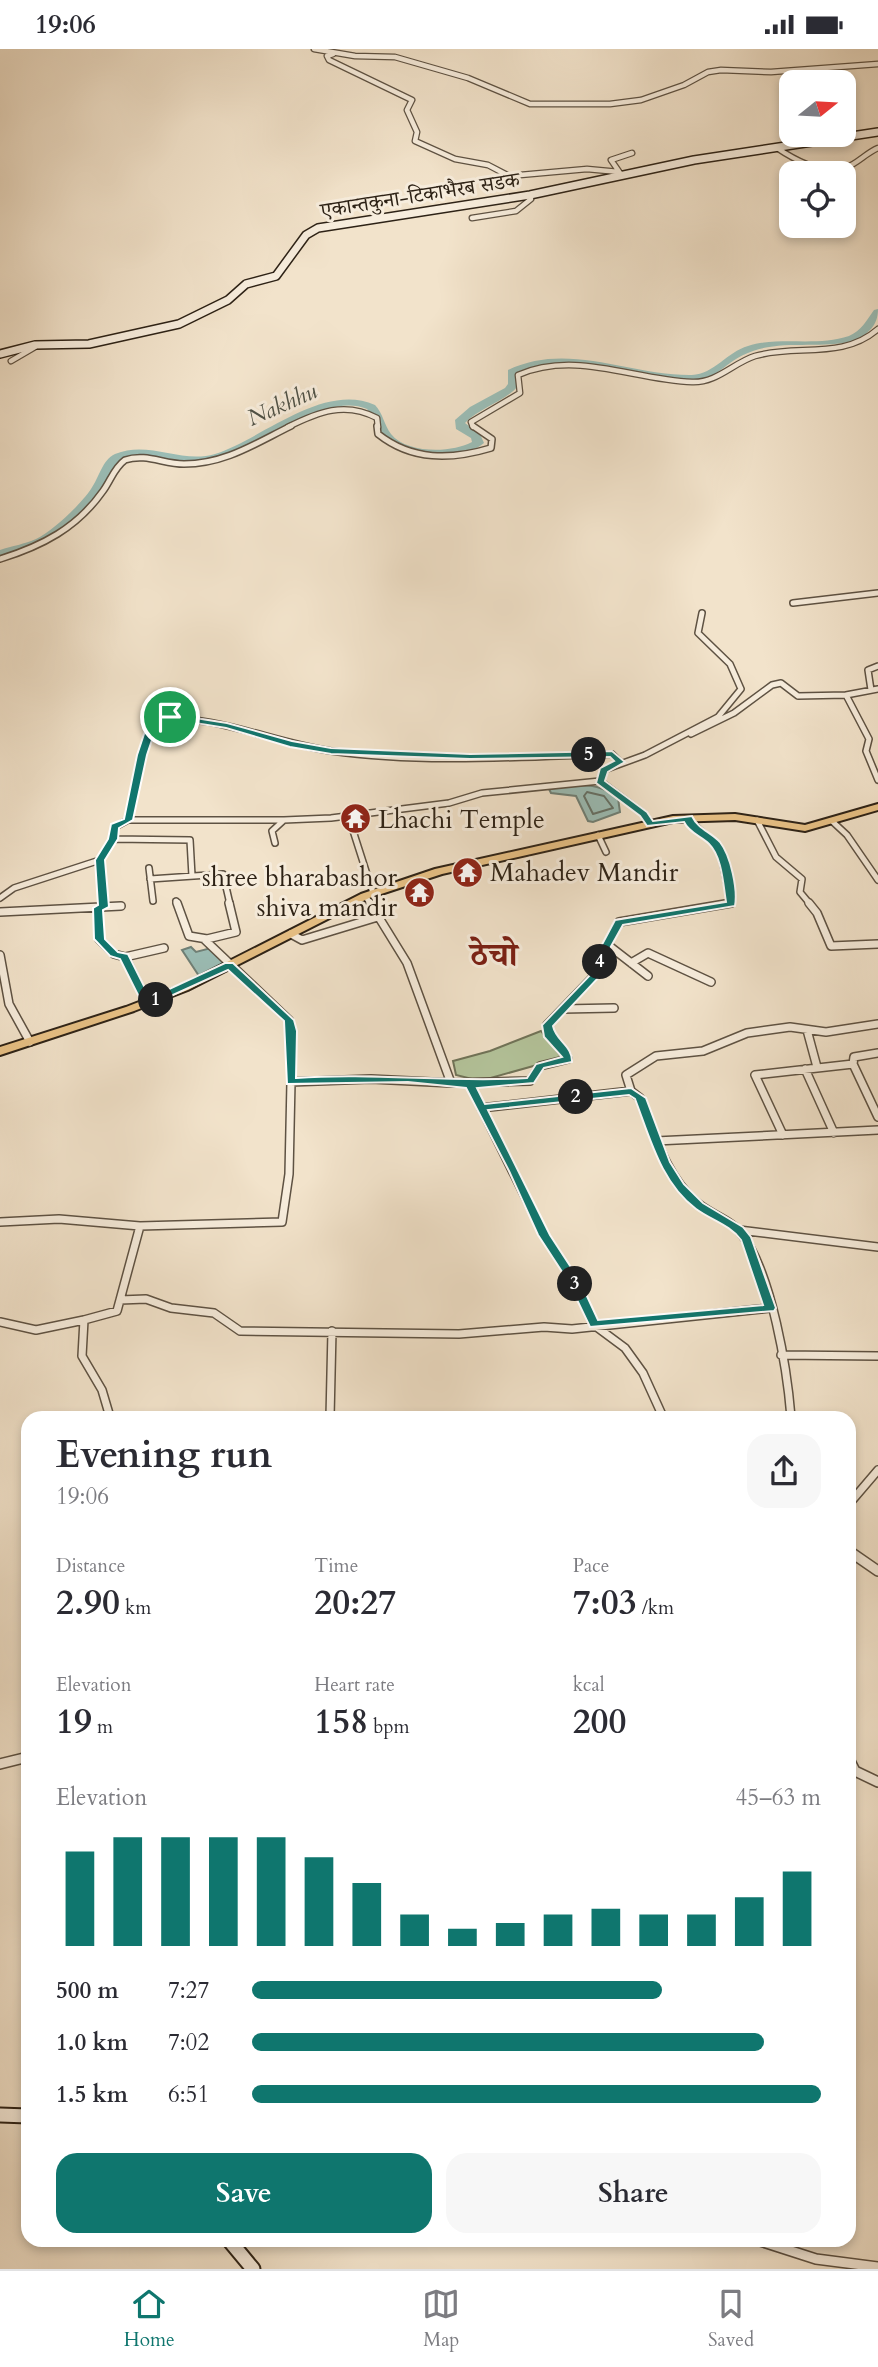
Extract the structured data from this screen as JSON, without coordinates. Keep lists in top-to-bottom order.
{
  "streets": {
    "main road": ["एकान्तकुना-टिकाभैरब सडक"]
  },
  "districts": ["ठेचो"],
  "water": ["Nakhhu"],
  "places": {
    "temple": ["Lhachi Temple", "Mahadev Mandir", "shree bharabashor shiva mandir"]
  },
  "north": "right",
  "page": {
    "status": "19:06",
    "pins": [
      "5",
      "4",
      "1",
      "2",
      "3"
    ],
    "heading": ["Evening run", "19:06"],
    "stats": [
      ["Distance", "2.90 km"],
      ["Time", "20:27"],
      ["Pace", "7:03 /km"],
      ["Elevation", "19 m"],
      ["Heart rate", "158 bpm"],
      ["kcal", "200"]
    ],
    "chart": ["Elevation", "45–63 m"],
    "list": [
      {
        "name": "500 m",
        "note": "7:27"
      },
      {
        "name": "1.0 km",
        "note": "7:02"
      },
      {
        "name": "1.5 km",
        "note": "6:51"
      }
    ],
    "buttons": ["Save", "Share"],
    "tabs": ["Home", "Map", "Saved"]
  }
}
